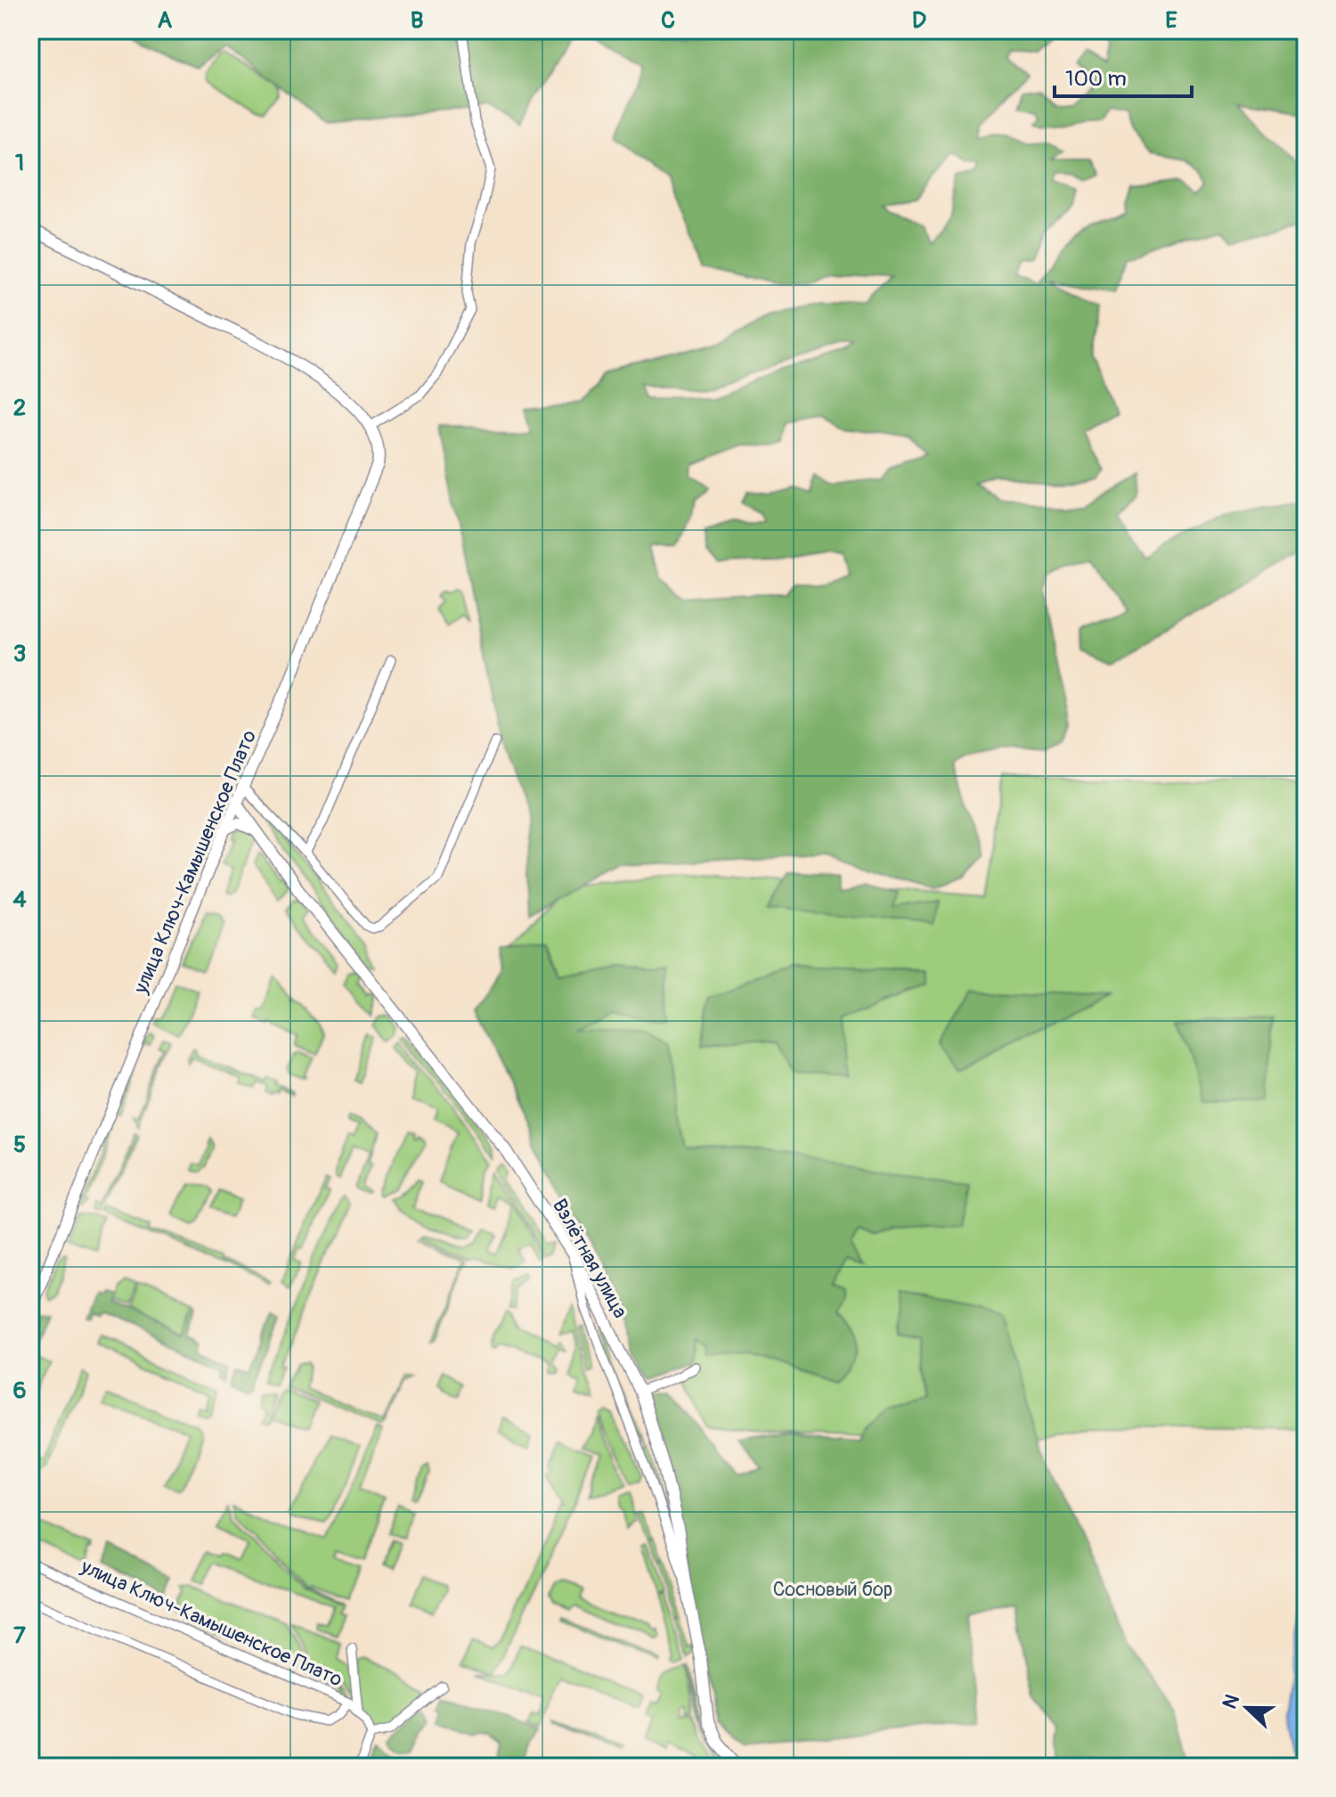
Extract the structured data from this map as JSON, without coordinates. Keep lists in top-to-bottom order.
{
  "streets": {
    "main road": ["улица Ключ-Камышенское Плато", "Взлётная улица"]
  },
  "crossings": [
    ["улица Ключ-Камышенское Плато", "Взлётная улица"]
  ],
  "parks": ["Сосновый бор"],
  "scale_bar": "100 m",
  "north": "left",
  "grid": {
    "columns": [
      "A",
      "B",
      "C",
      "D",
      "E"
    ],
    "rows": [
      "1",
      "2",
      "3",
      "4",
      "5",
      "6",
      "7"
    ]
  }
}
